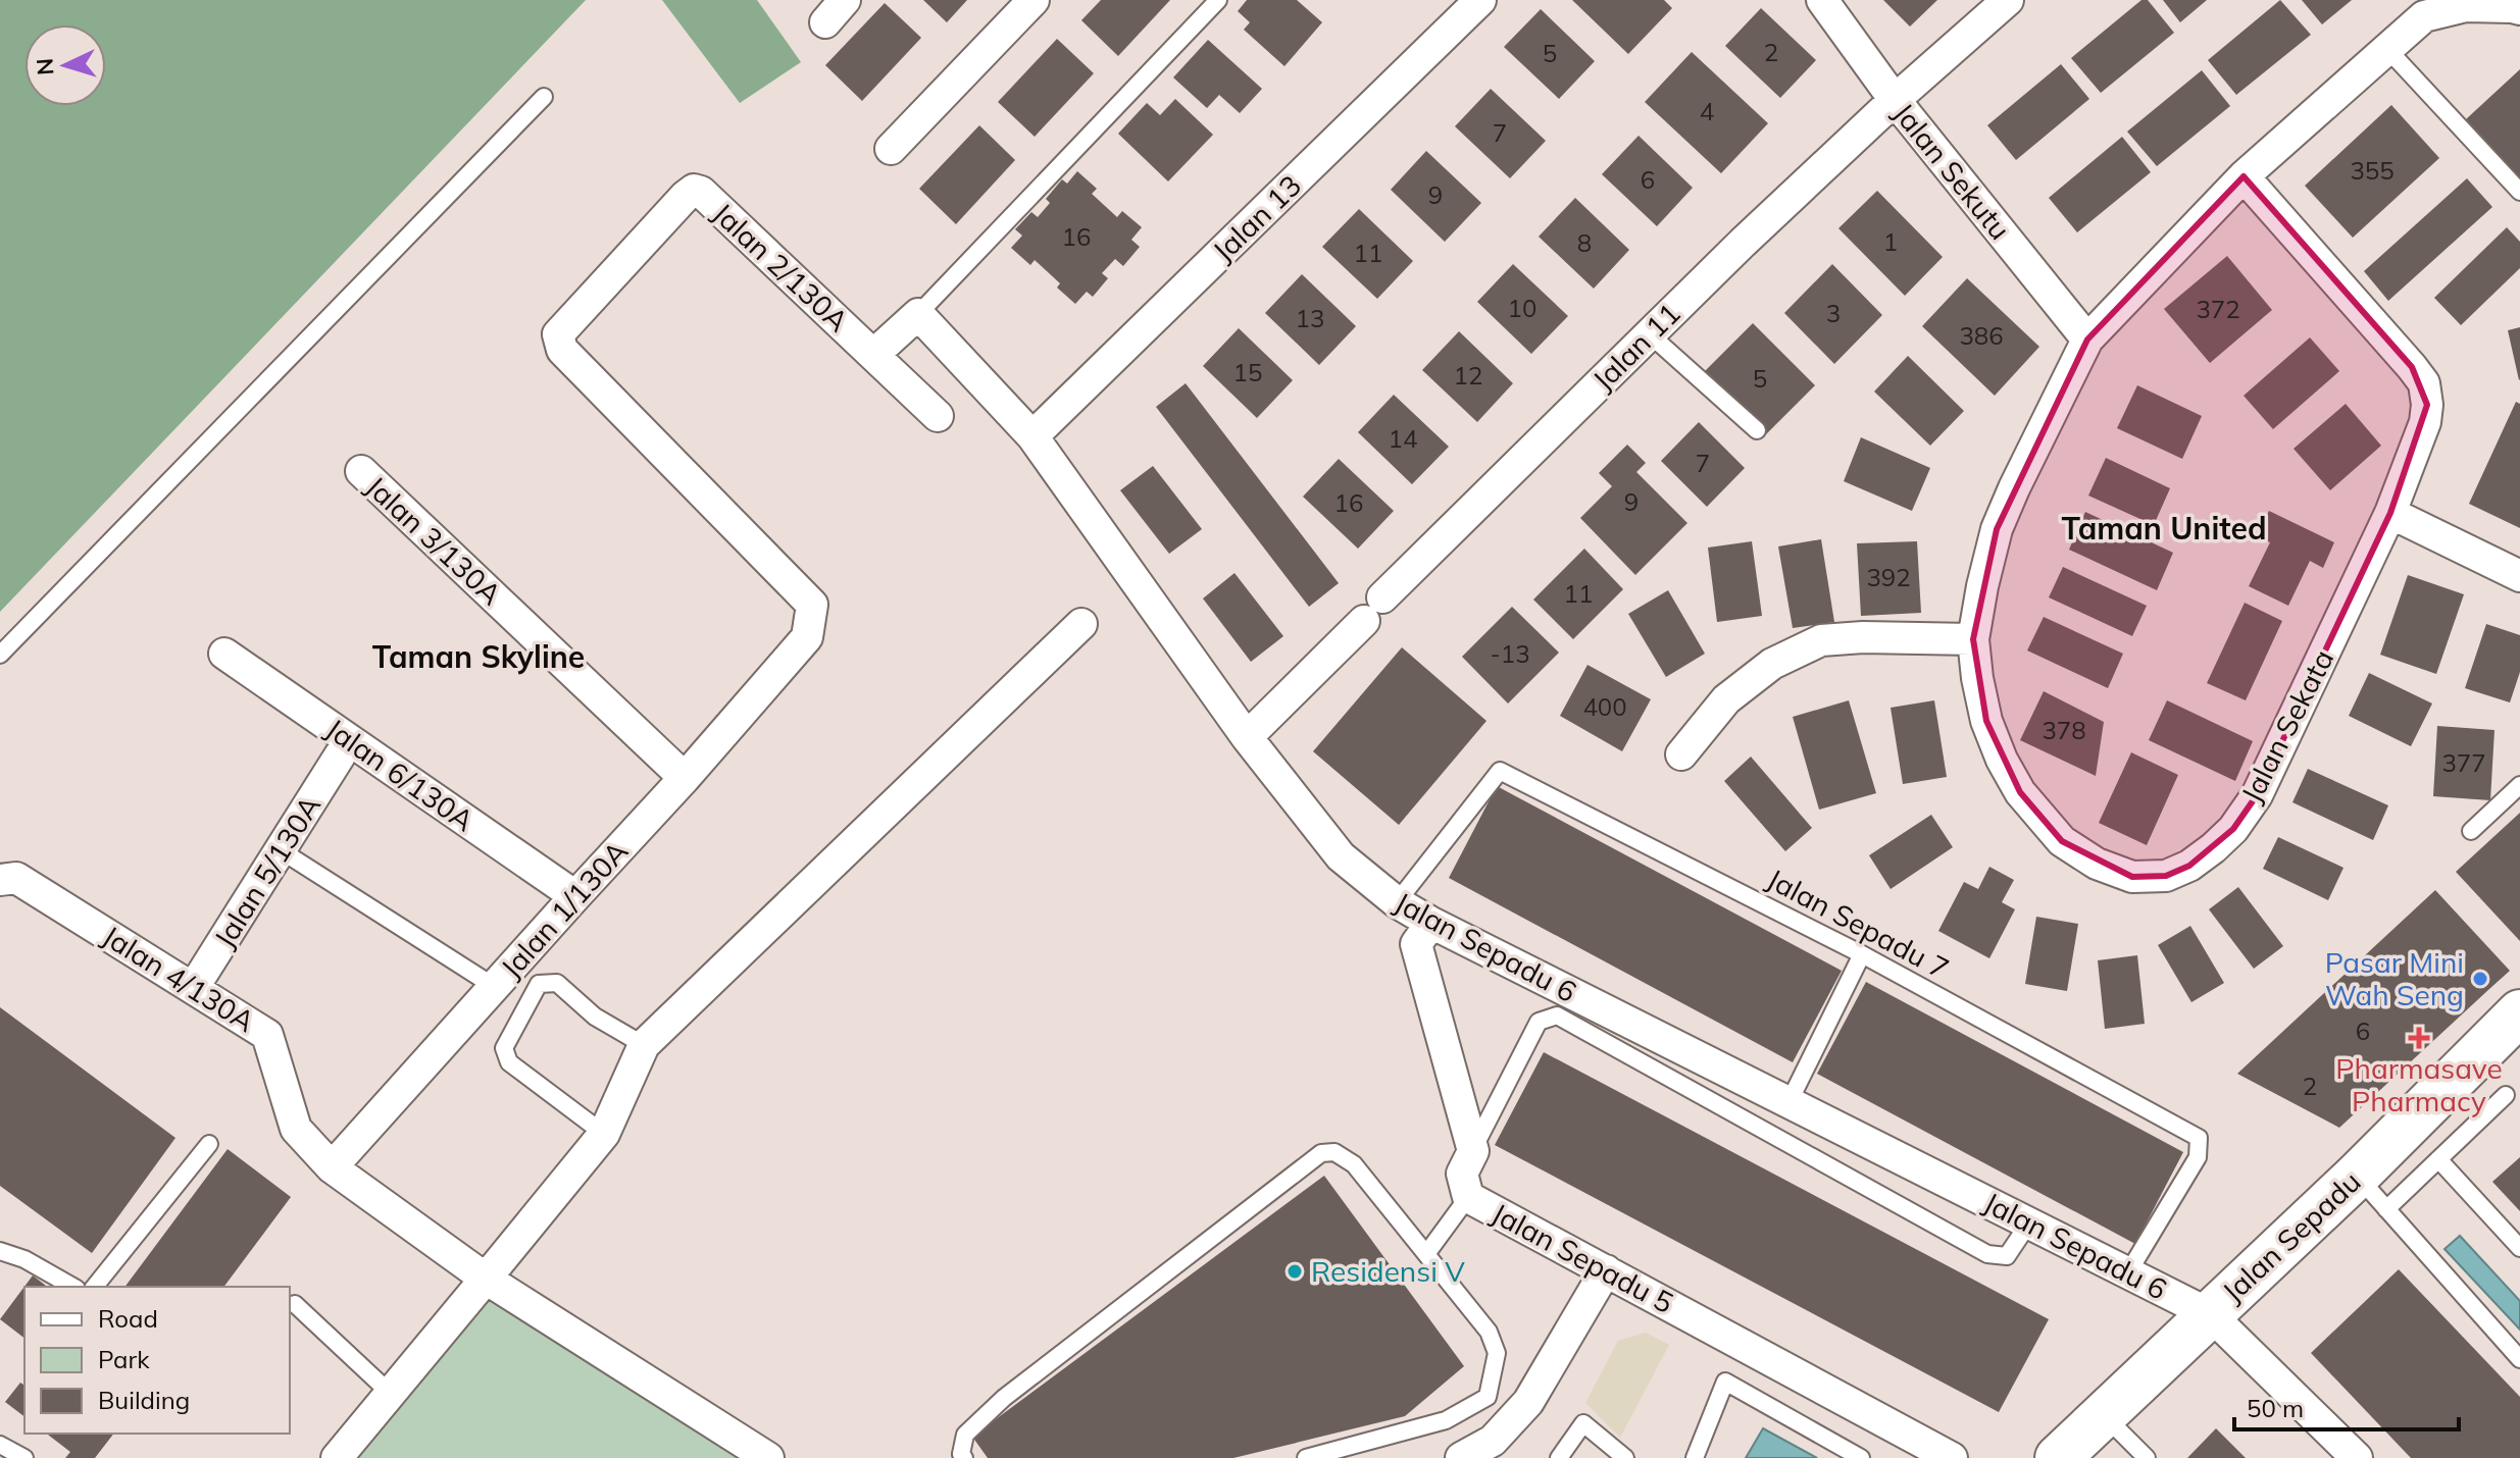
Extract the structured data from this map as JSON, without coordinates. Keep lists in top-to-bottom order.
{
  "streets": {
    "street": [
      "Jalan Sekutu",
      "Jalan 13",
      "Jalan 2/130A",
      "Jalan 11",
      "Jalan 3/130A",
      "Jalan Sekata",
      "Jalan 6/130A",
      "Jalan 5/130A",
      "Jalan 1/130A",
      "Jalan Sepadu 6",
      "Jalan 4/130A",
      "Jalan Sepadu",
      "Jalan Sepadu 5"
    ],
    "lane": ["Jalan Sepadu 7"]
  },
  "crossings": [
    ["Jalan Sekutu", "Jalan 11"],
    ["Jalan Sekutu", "Jalan Sekata"],
    ["Jalan 13", "Jalan Sepadu 6"],
    ["Jalan 2/130A", "Jalan 1/130A"],
    ["Jalan 11", "Jalan Sepadu 6"],
    ["Jalan 3/130A", "Jalan 1/130A"],
    ["Jalan 6/130A", "Jalan 1/130A"],
    ["Jalan 5/130A", "Jalan 4/130A"],
    ["Jalan 1/130A", "Jalan 4/130A"],
    ["Jalan Sepadu 7", "Jalan Sepadu 6"],
    ["Jalan Sepadu 6", "Jalan Sepadu"],
    ["Jalan Sepadu 6", "Jalan Sepadu 5"]
  ],
  "districts": ["Taman United", "Taman Skyline"],
  "places": {
    "other": ["Pasar Mini Wah Seng", "Residensi V"],
    "health": ["Pharmasave Pharmacy"]
  },
  "house_numbers": [
    "2",
    "5",
    "4",
    "7",
    "355",
    "6",
    "9",
    "16",
    "1",
    "8",
    "11",
    "10",
    "372",
    "3",
    "13",
    "386",
    "15",
    "12",
    "5",
    "14",
    "7",
    "9",
    "16",
    "392",
    "11",
    "-13",
    "400",
    "378",
    "377",
    "6",
    "2"
  ],
  "legend": ["Road", "Park", "Building"],
  "scale_bar": "50 m",
  "north": "left"
}
